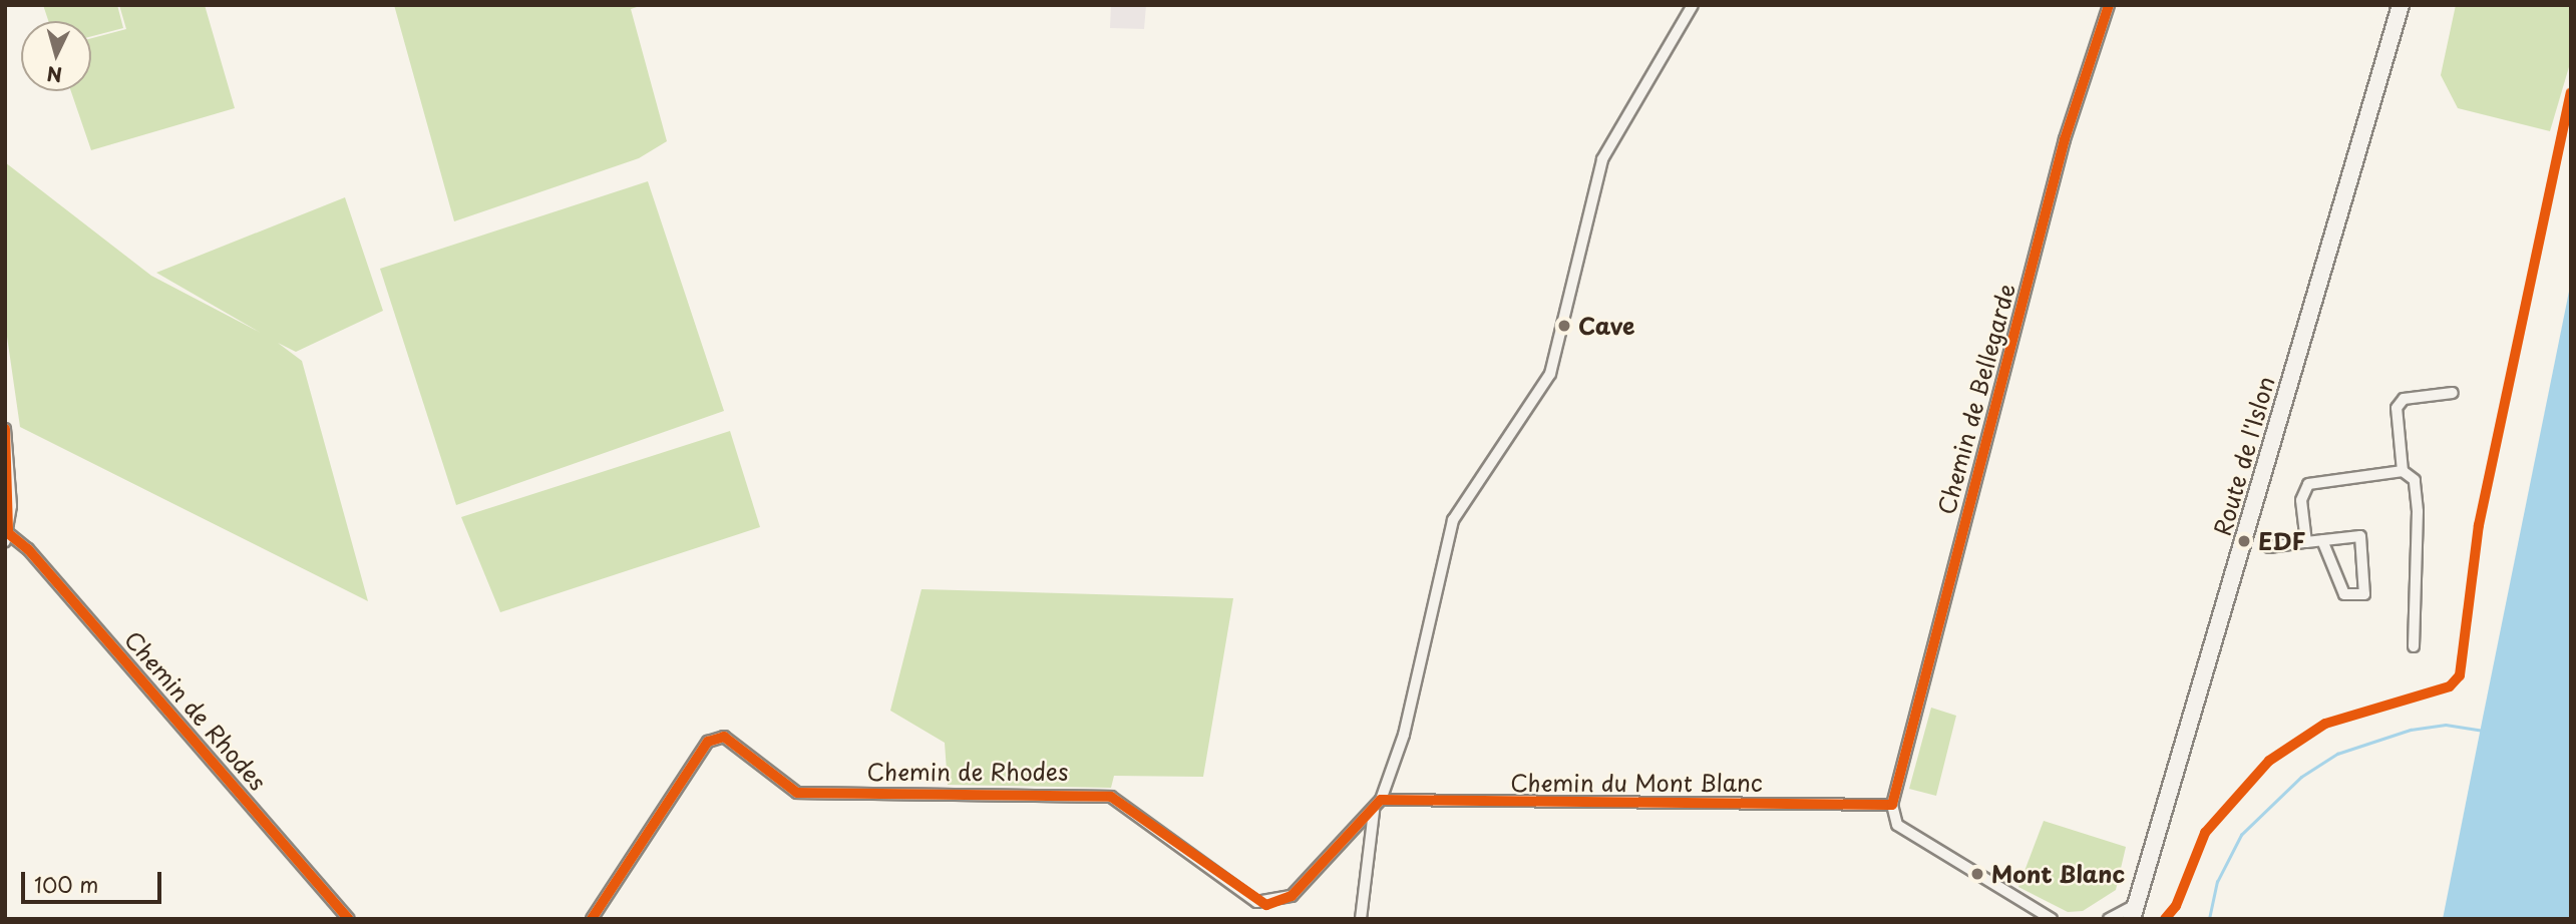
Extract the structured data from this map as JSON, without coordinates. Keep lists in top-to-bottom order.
{
  "streets": {
    "street": [
      "Chemin de Bellegarde",
      "Route de l'Islon",
      "Chemin de Rhodes",
      "Chemin du Mont Blanc"
    ]
  },
  "crossings": [
    ["Chemin de Bellegarde", "Chemin du Mont Blanc"],
    ["Chemin de Rhodes", "Chemin du Mont Blanc"]
  ],
  "places": ["Cave", "EDF", "Mont Blanc"],
  "scale_bar": "100 m",
  "north": "bottom"
}
